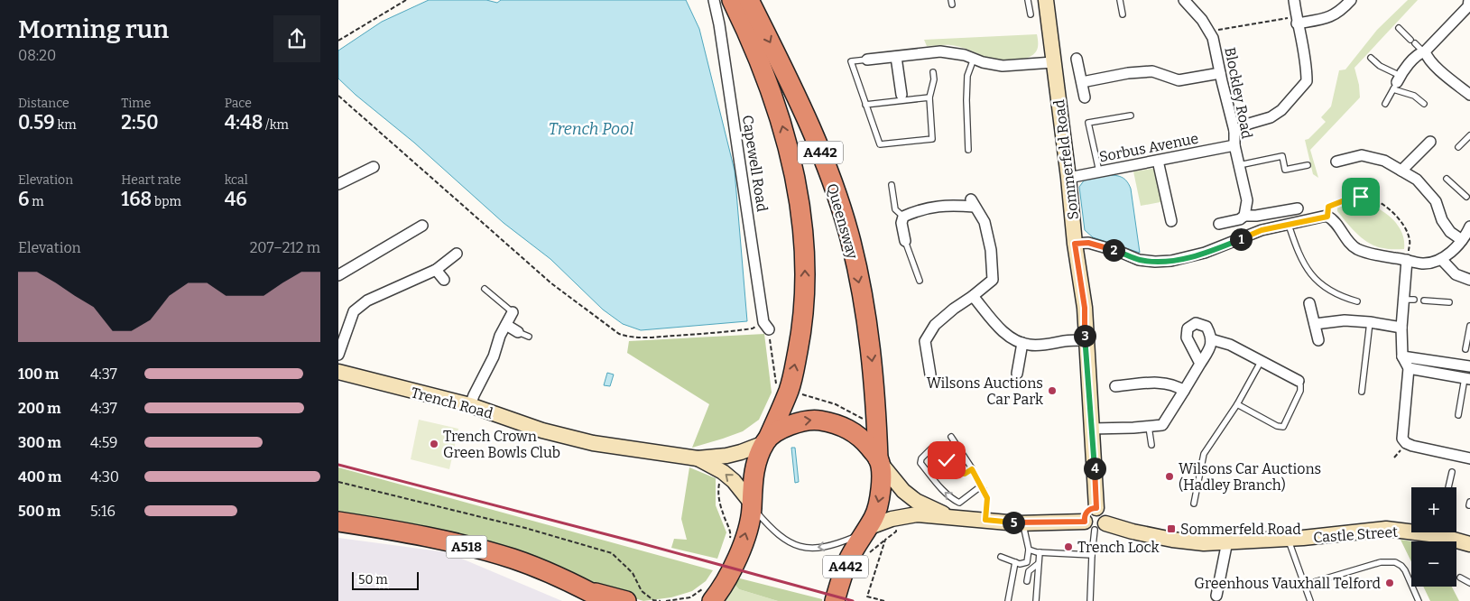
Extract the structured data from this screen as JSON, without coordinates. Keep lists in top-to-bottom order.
{
  "streets": {
    "highway": ["A442", "Queensway", "A518"],
    "street": [
      "Blockley Road",
      "Sorbus Avenue",
      "Sommerfeld Road",
      "Capewell Road",
      "Trench Road",
      "Castle Street"
    ]
  },
  "crossings": [
    ["Blockley Road", "Sorbus Avenue"],
    ["Sorbus Avenue", "Sommerfeld Road"],
    ["A442", "Queensway"],
    ["Sommerfeld Road", "Castle Street"]
  ],
  "water": ["Trench Pool"],
  "places": {
    "other": [
      "Wilsons Auctions Car Park",
      "Trench Crown Green Bowls Club",
      "Wilsons Car Auctions (Hadley Branch)",
      "Trench Lock",
      "Greenhous Vauxhall Telford"
    ],
    "transit": ["Sommerfeld Road"]
  },
  "scale_bar": "50 m",
  "page": {
    "heading": ["Morning run", "08:20"],
    "stats": [
      ["Distance", "0.59 km"],
      ["Time", "2:50"],
      ["Pace", "4:48 /km"],
      ["Elevation", "6 m"],
      ["Heart rate", "168 bpm"],
      ["kcal", "46"]
    ],
    "pins": [
      "1",
      "2",
      "3",
      "4",
      "5"
    ],
    "chart": ["Elevation", "207–212 m"],
    "list": [
      {
        "name": "100 m",
        "note": "4:37"
      },
      {
        "name": "200 m",
        "note": "4:37"
      },
      {
        "name": "300 m",
        "note": "4:59"
      },
      {
        "name": "400 m",
        "note": "4:30"
      },
      {
        "name": "500 m",
        "note": "5:16"
      }
    ],
    "map_buttons": ["+", "−"],
    "scale": "50 m"
  }
}
